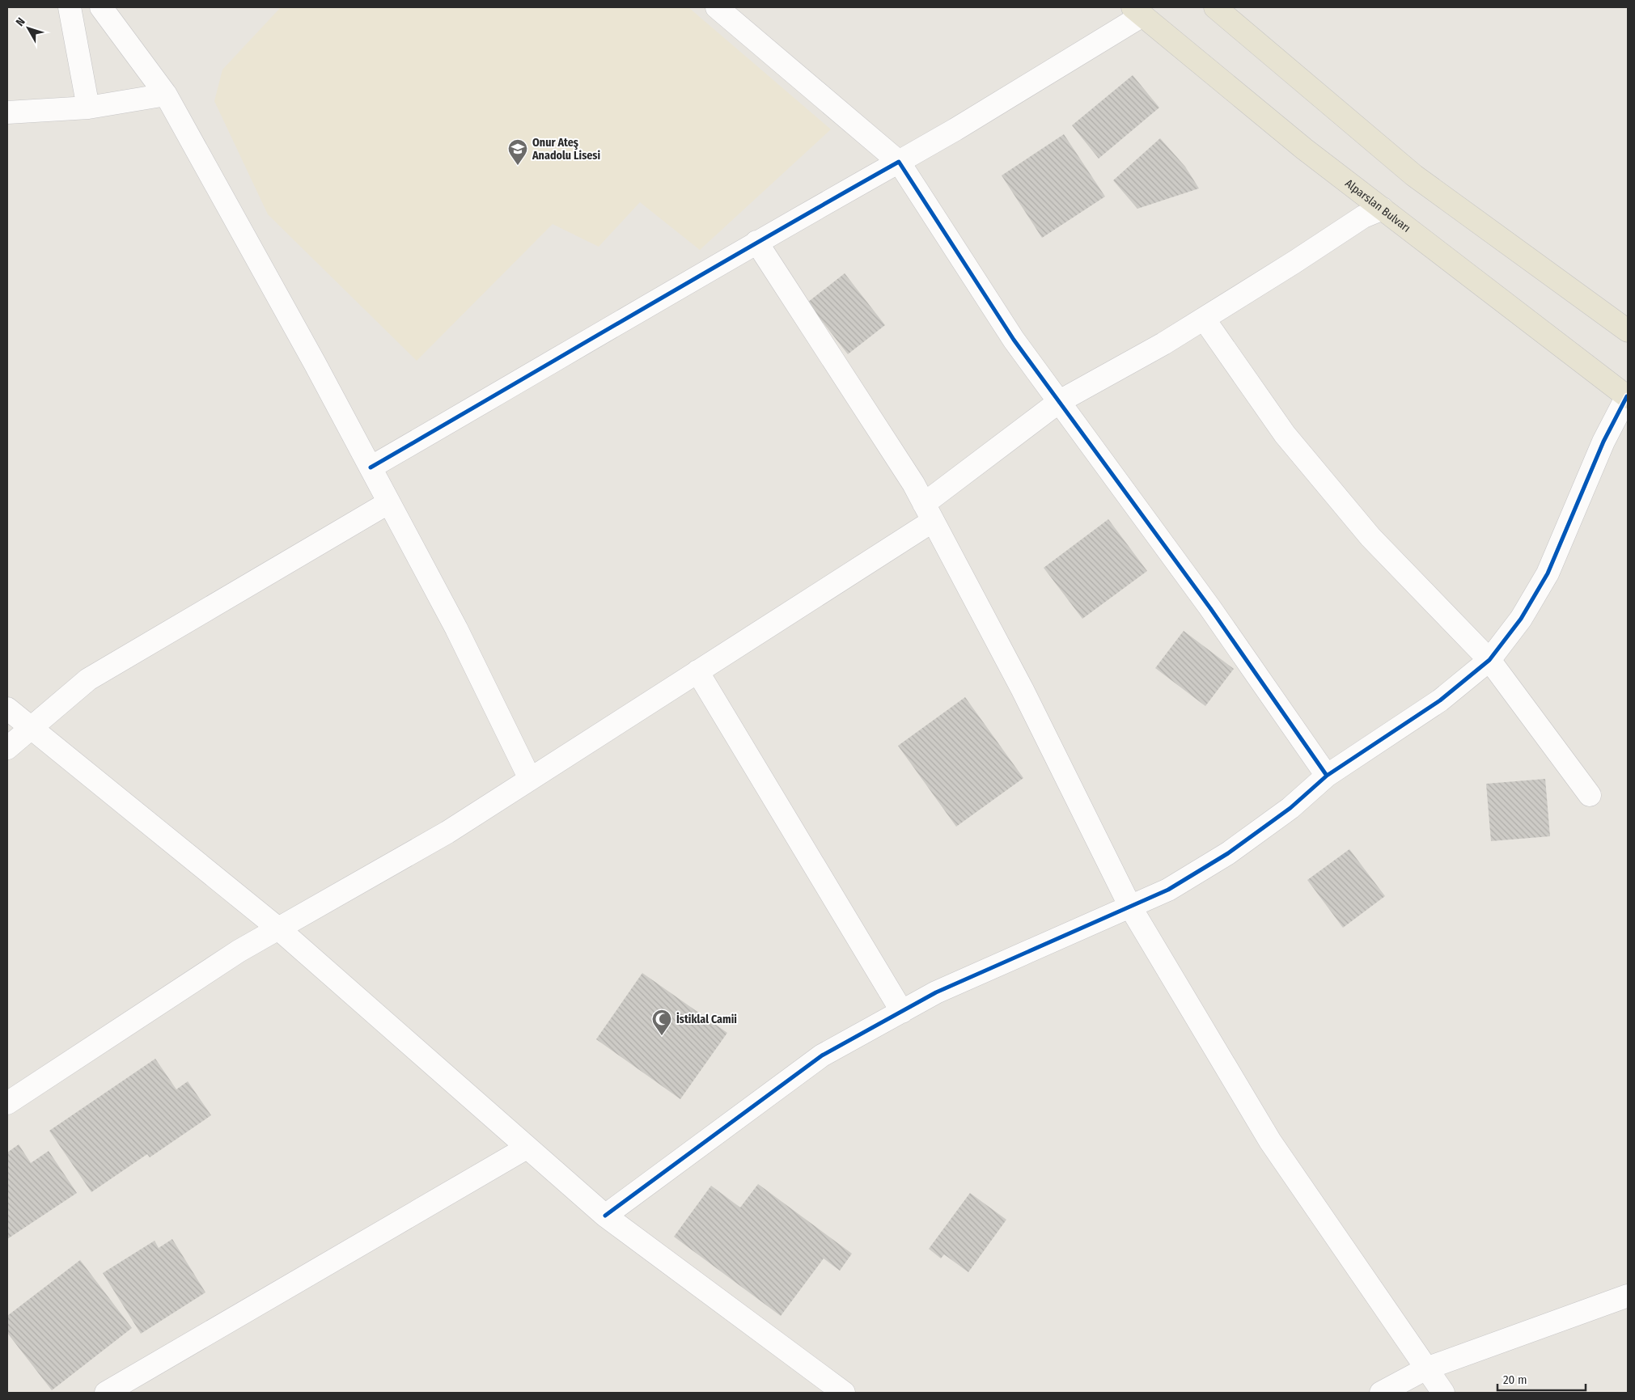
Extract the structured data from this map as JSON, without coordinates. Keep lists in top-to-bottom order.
{
  "streets": {
    "main road": ["Alparslan Bulvarı"]
  },
  "places": {
    "school or university": ["Onur Ateş Anadolu Lisesi"],
    "mosque": ["İstiklal Camii"]
  },
  "scale_bar": "20 m",
  "north": "top left"
}
